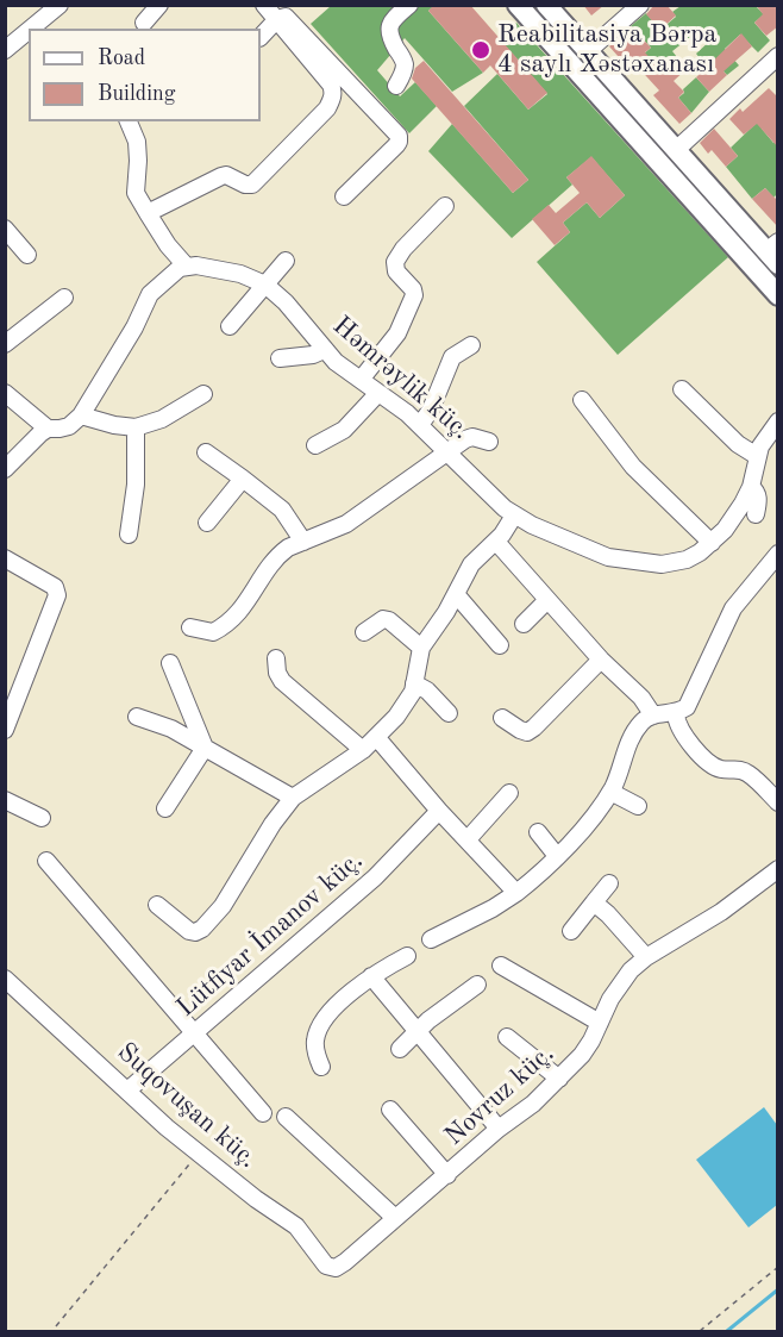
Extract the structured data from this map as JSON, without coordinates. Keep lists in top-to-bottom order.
{
  "streets": {
    "street": [
      "Həmrəylik küç.",
      "Lütfiyar İmanov küç.",
      "Novruz küç.",
      "Suqovuşan küç."
    ]
  },
  "crossings": [
    ["Lütfiyar İmanov küç.", "Suqovuşan küç."],
    ["Novruz küç.", "Suqovuşan küç."]
  ],
  "places": ["Reabilitasiya Bәrpa 4 saylı Xəstəxanası"],
  "legend": ["Road", "Building"]
}
